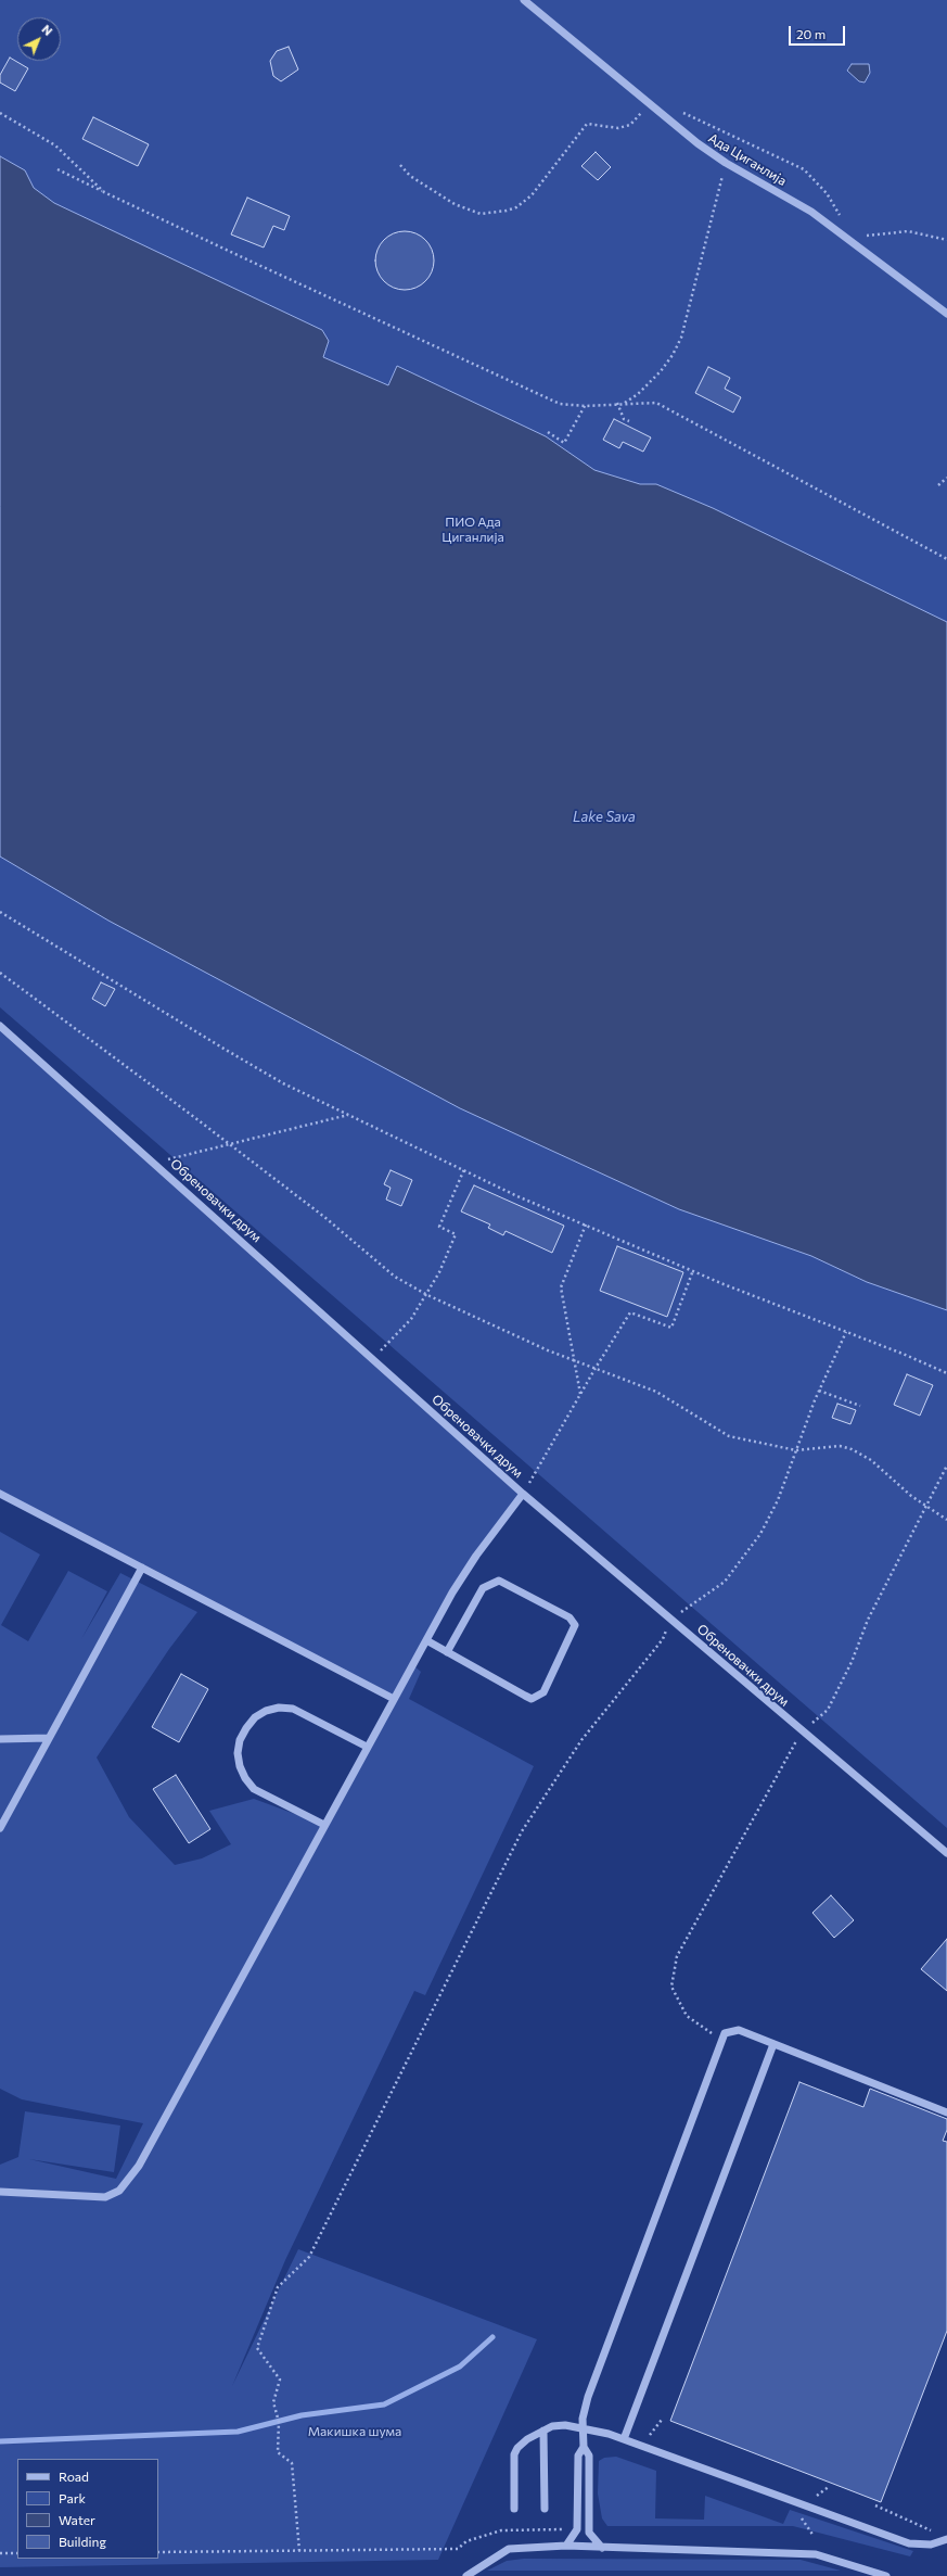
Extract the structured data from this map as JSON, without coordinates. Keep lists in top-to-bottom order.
{
  "streets": {
    "street": ["Ада Циганлија", "Обреновачки друм"]
  },
  "water": ["Lake Sava"],
  "parks": ["ПИО Ада Циганлија", "Макишка шума"],
  "legend": [
    "Road",
    "Park",
    "Water",
    "Building"
  ],
  "scale_bar": "20 m",
  "north": "top right"
}
